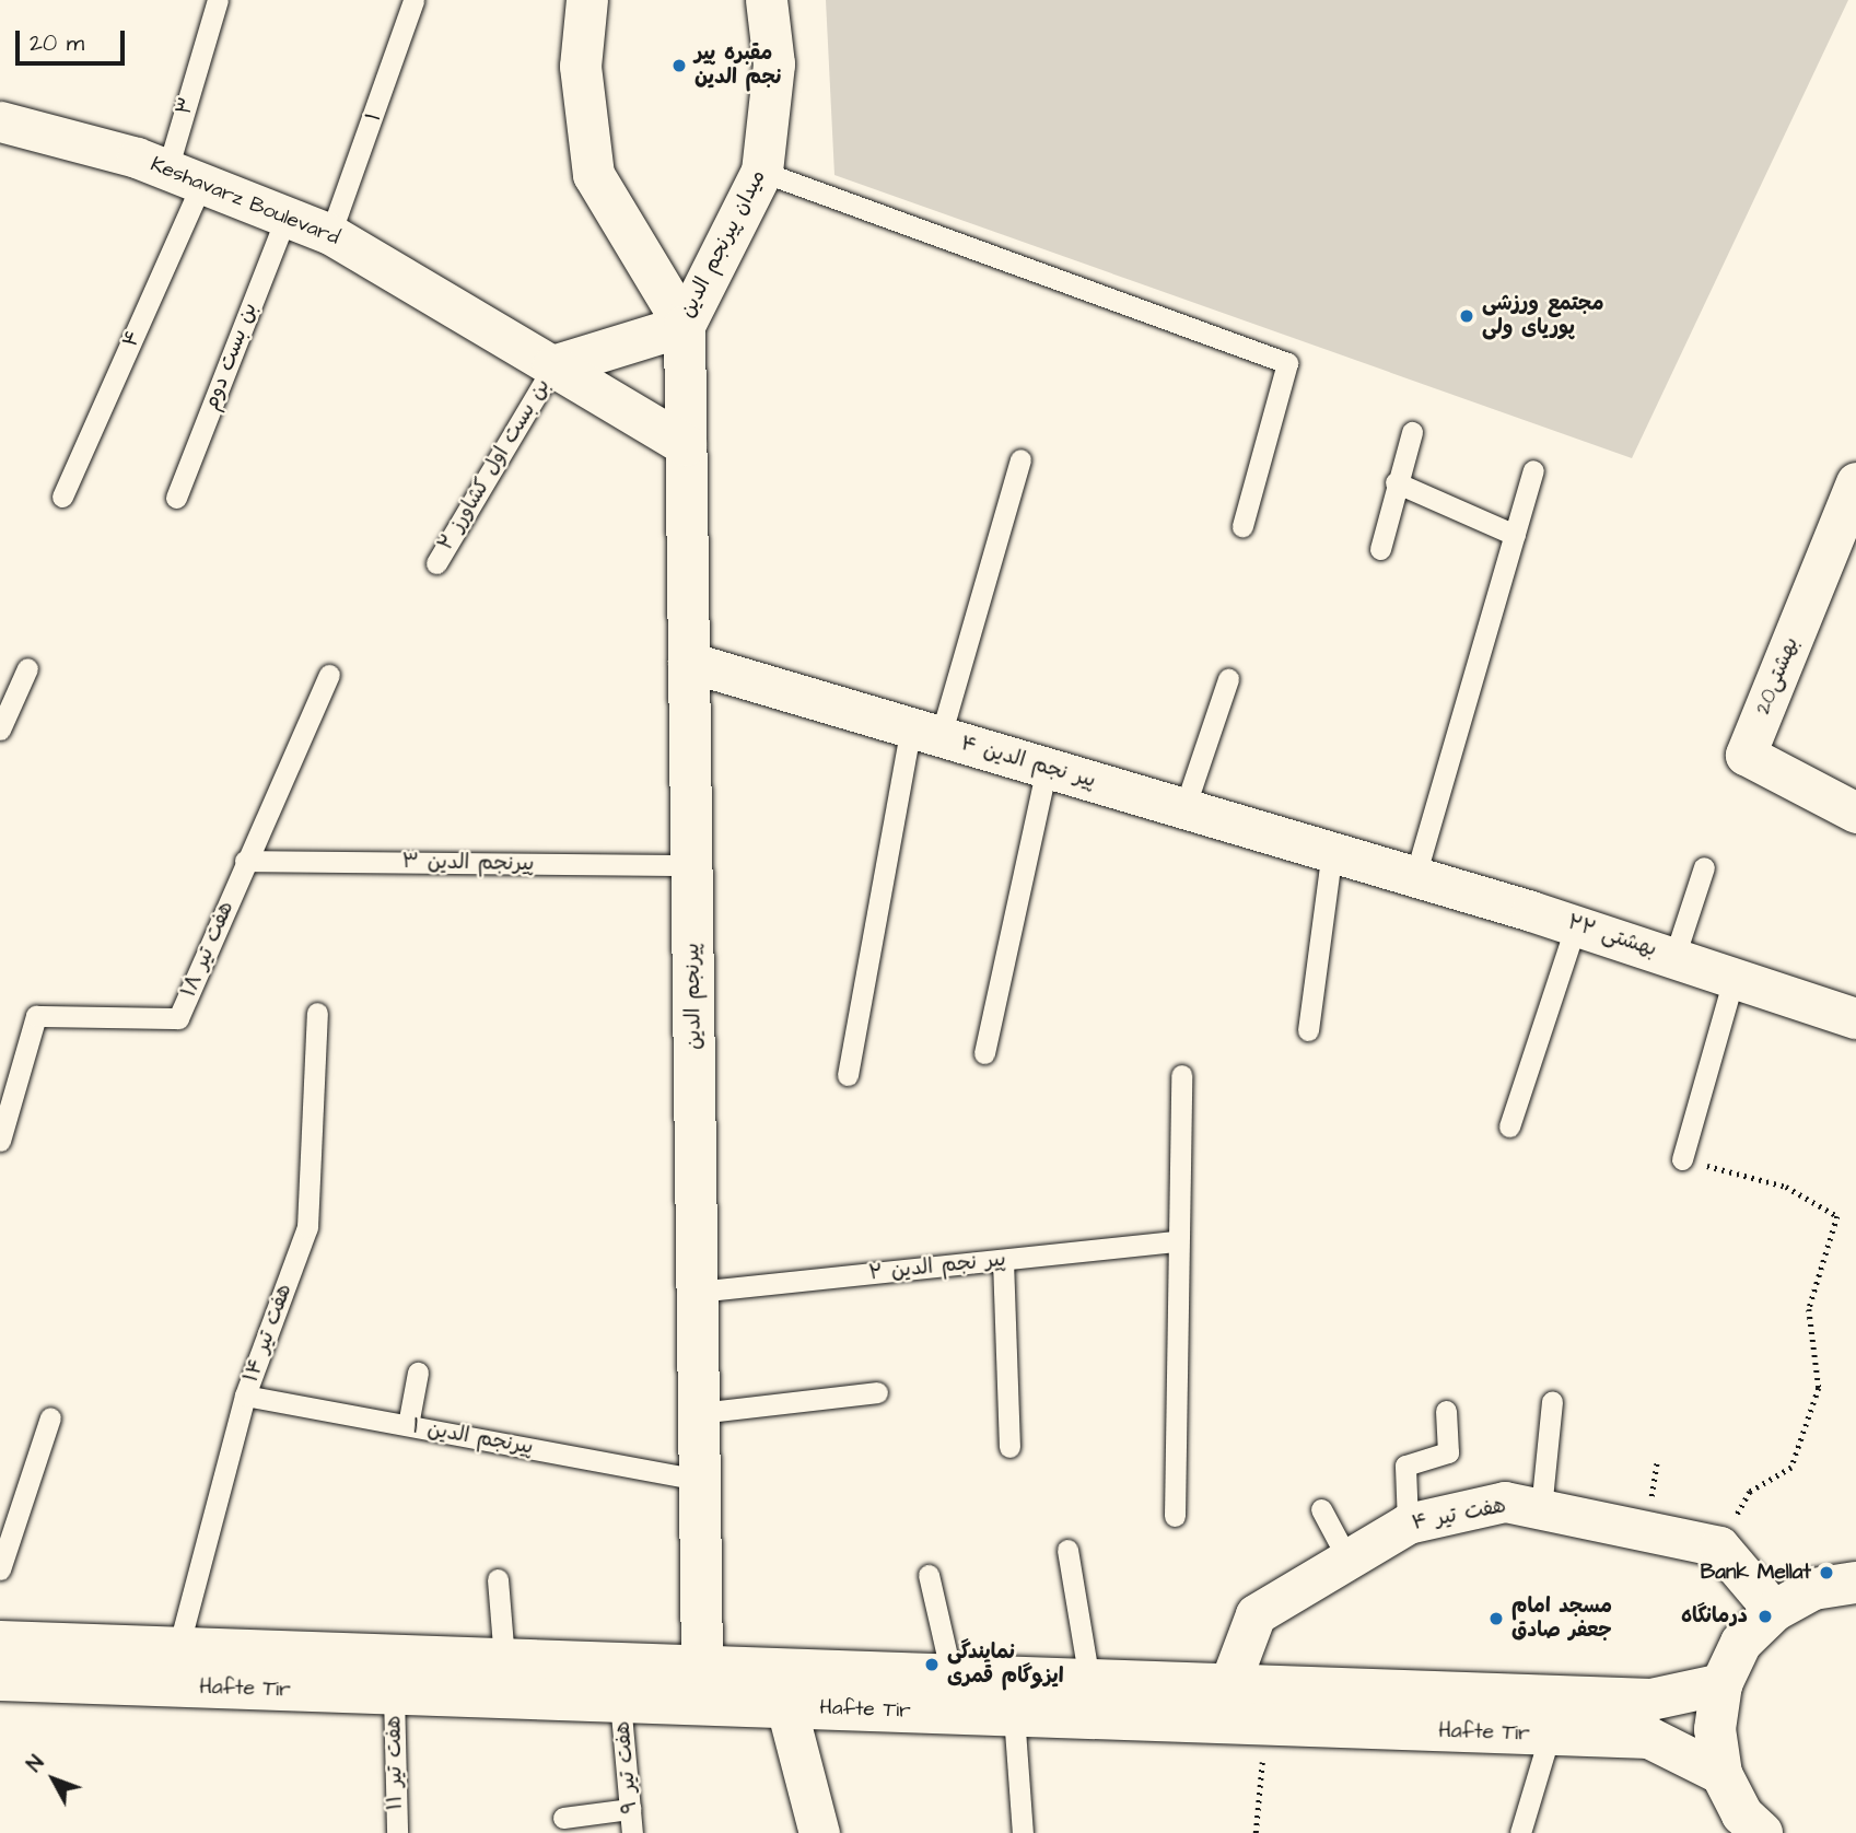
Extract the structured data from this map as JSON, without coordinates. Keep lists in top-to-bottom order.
{
  "streets": {
    "main road": ["میدان پیرنجم الدین", "پیرنجم الدین", "Hafte Tir"],
    "street": [
      "Keshavarz Boulevard",
      "بهشتی20",
      "پیر نجم الدین ۴",
      "بهشتی ۲۲",
      "هفت تیر ۴"
    ],
    "lane": [
      "۳",
      "۱",
      "۴",
      "بن بست دوم",
      "بن بست اول کشاورز ۲",
      "پیرنجم الدین ۳",
      "هفت تیر ۱۸",
      "پیر نجم الدین ۲",
      "هفت تیر ۱۴",
      "پیرنجم الدین ۱",
      "هفت تیر ۱۱",
      "هفت تیر ۹"
    ]
  },
  "crossings": [
    ["۳", "Keshavarz Boulevard"],
    ["۳", "۴"],
    ["۱", "Keshavarz Boulevard"],
    ["Keshavarz Boulevard", "۴"],
    ["Keshavarz Boulevard", "بن بست دوم"],
    ["Keshavarz Boulevard", "بن بست اول کشاورز ۲"],
    ["میدان پیرنجم الدین", "پیرنجم الدین"],
    ["پیر نجم الدین ۴", "بهشتی ۲۲"],
    ["پیر نجم الدین ۴", "پیرنجم الدین"],
    ["پیرنجم الدین ۳", "هفت تیر ۱۸"],
    ["پیرنجم الدین ۳", "پیرنجم الدین"],
    ["پیرنجم الدین", "پیر نجم الدین ۲"],
    ["پیرنجم الدین", "پیرنجم الدین ۱"],
    ["پیرنجم الدین", "Hafte Tir"],
    ["هفت تیر ۱۴", "پیرنجم الدین ۱"],
    ["هفت تیر ۱۴", "Hafte Tir"],
    ["هفت تیر ۴", "Hafte Tir"],
    ["Hafte Tir", "هفت تیر ۱۱"],
    ["Hafte Tir", "هفت تیر ۹"]
  ],
  "places": [
    "مقبره پیر نجم الدین",
    "مجتمع ورزشی پوریای ولی",
    "Bank Mellat",
    "درمانگاه",
    "مسجد امام جعفر صادق",
    "نمایندگی ایزوگام قمری"
  ],
  "scale_bar": "20 m",
  "north": "top left"
}
